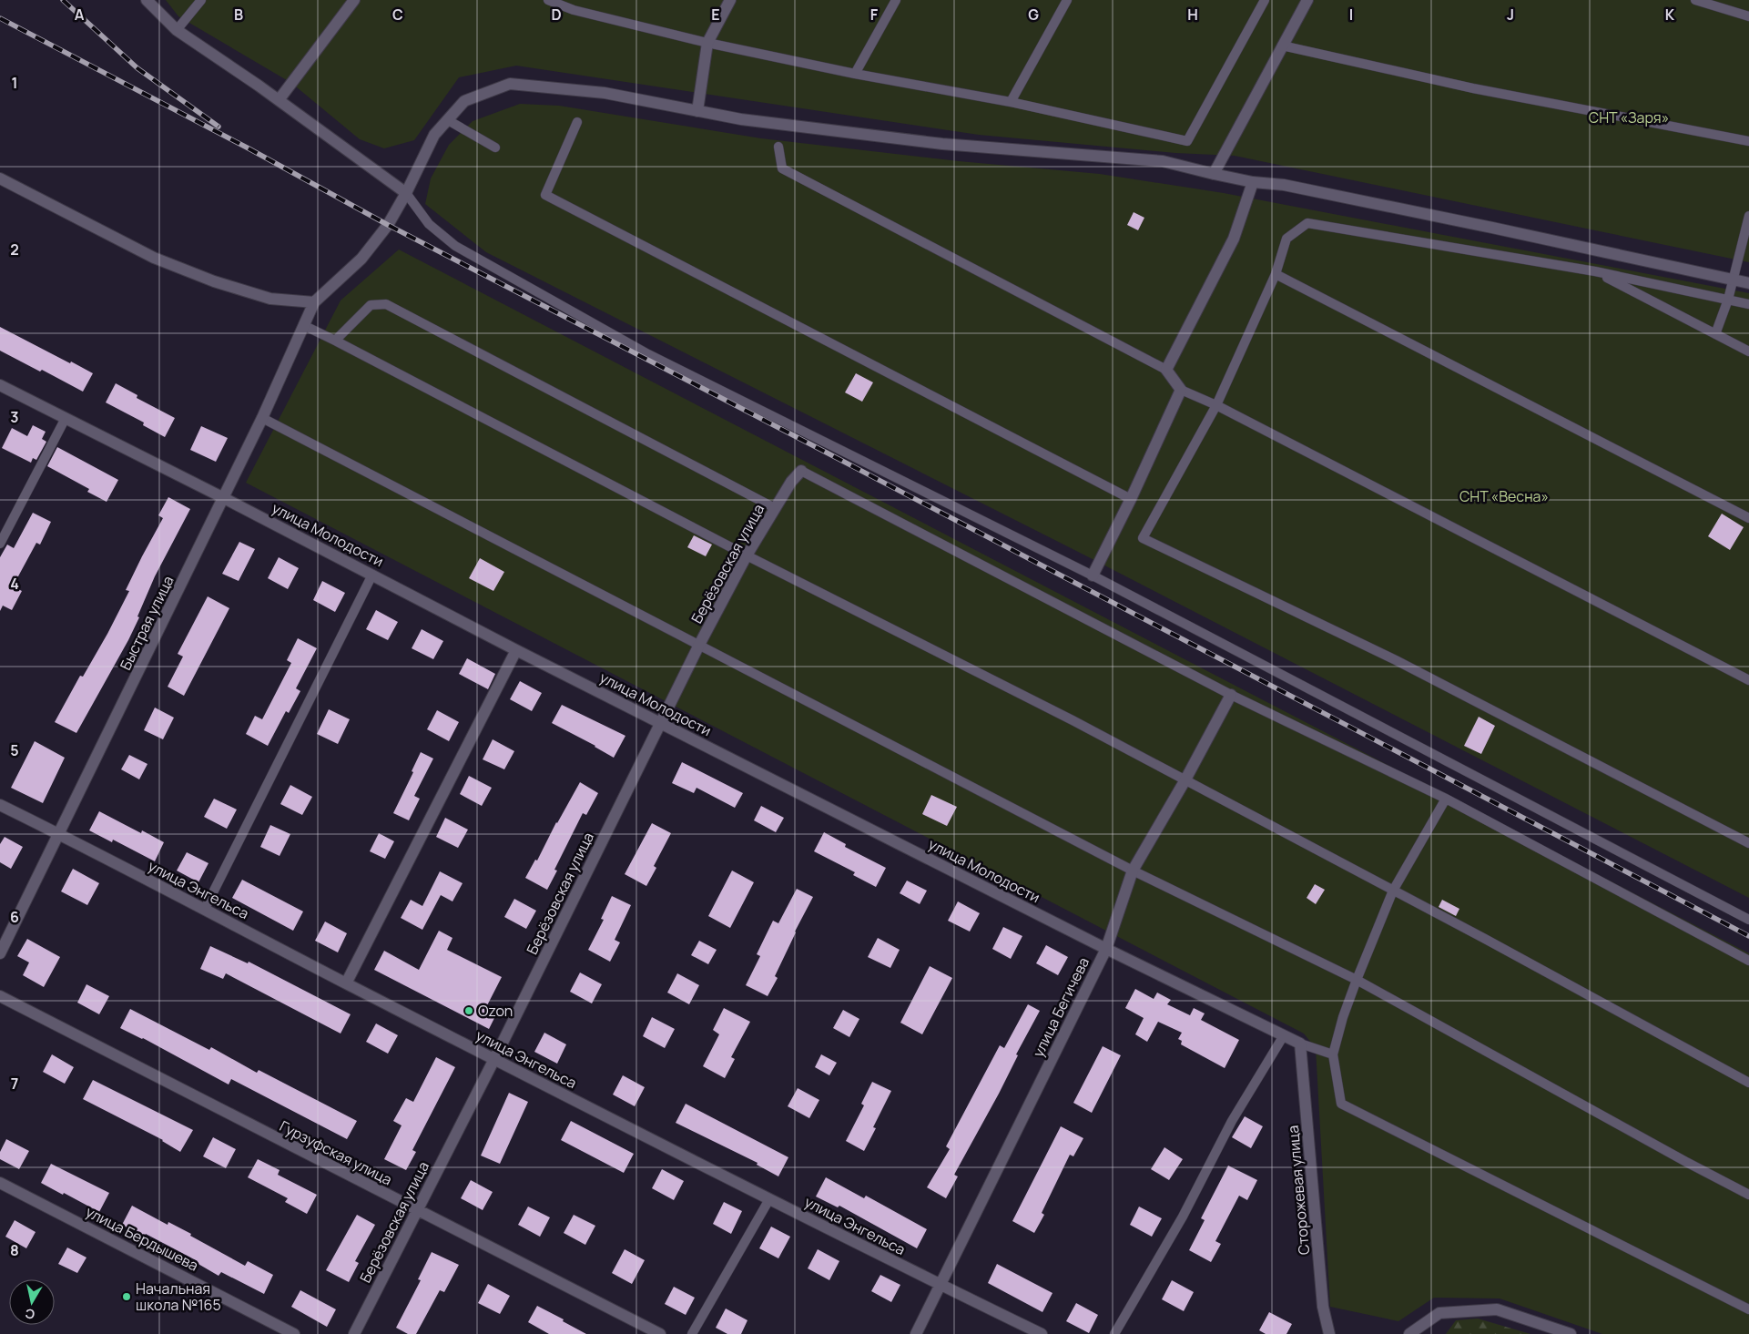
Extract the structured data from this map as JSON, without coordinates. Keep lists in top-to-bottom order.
{
  "streets": {
    "street": [
      "улица Молодости",
      "Берёзовская улица",
      "Быстрая улица",
      "улица Энгельса",
      "улица Бегичева",
      "Гурзуфская улица",
      "Сторожевая улица",
      "улица Бердышева"
    ]
  },
  "crossings": [
    ["улица Молодости", "Берёзовская улица"],
    ["улица Молодости", "Быстрая улица"],
    ["улица Молодости", "улица Бегичева"],
    ["улица Молодости", "Сторожевая улица"],
    ["Берёзовская улица", "улица Энгельса"],
    ["Берёзовская улица", "Гурзуфская улица"],
    ["Быстрая улица", "улица Энгельса"],
    ["улица Энгельса", "улица Бегичева"]
  ],
  "parks": ["СНТ «Заря»", "СНТ «Весна»"],
  "places": ["Ozon", "Начальная школа №165"],
  "north": "bottom",
  "grid": {
    "columns": [
      "A",
      "B",
      "C",
      "D",
      "E",
      "F",
      "G",
      "H",
      "I",
      "J",
      "K"
    ],
    "rows": [
      "1",
      "2",
      "3",
      "4",
      "5",
      "6",
      "7",
      "8"
    ]
  }
}
